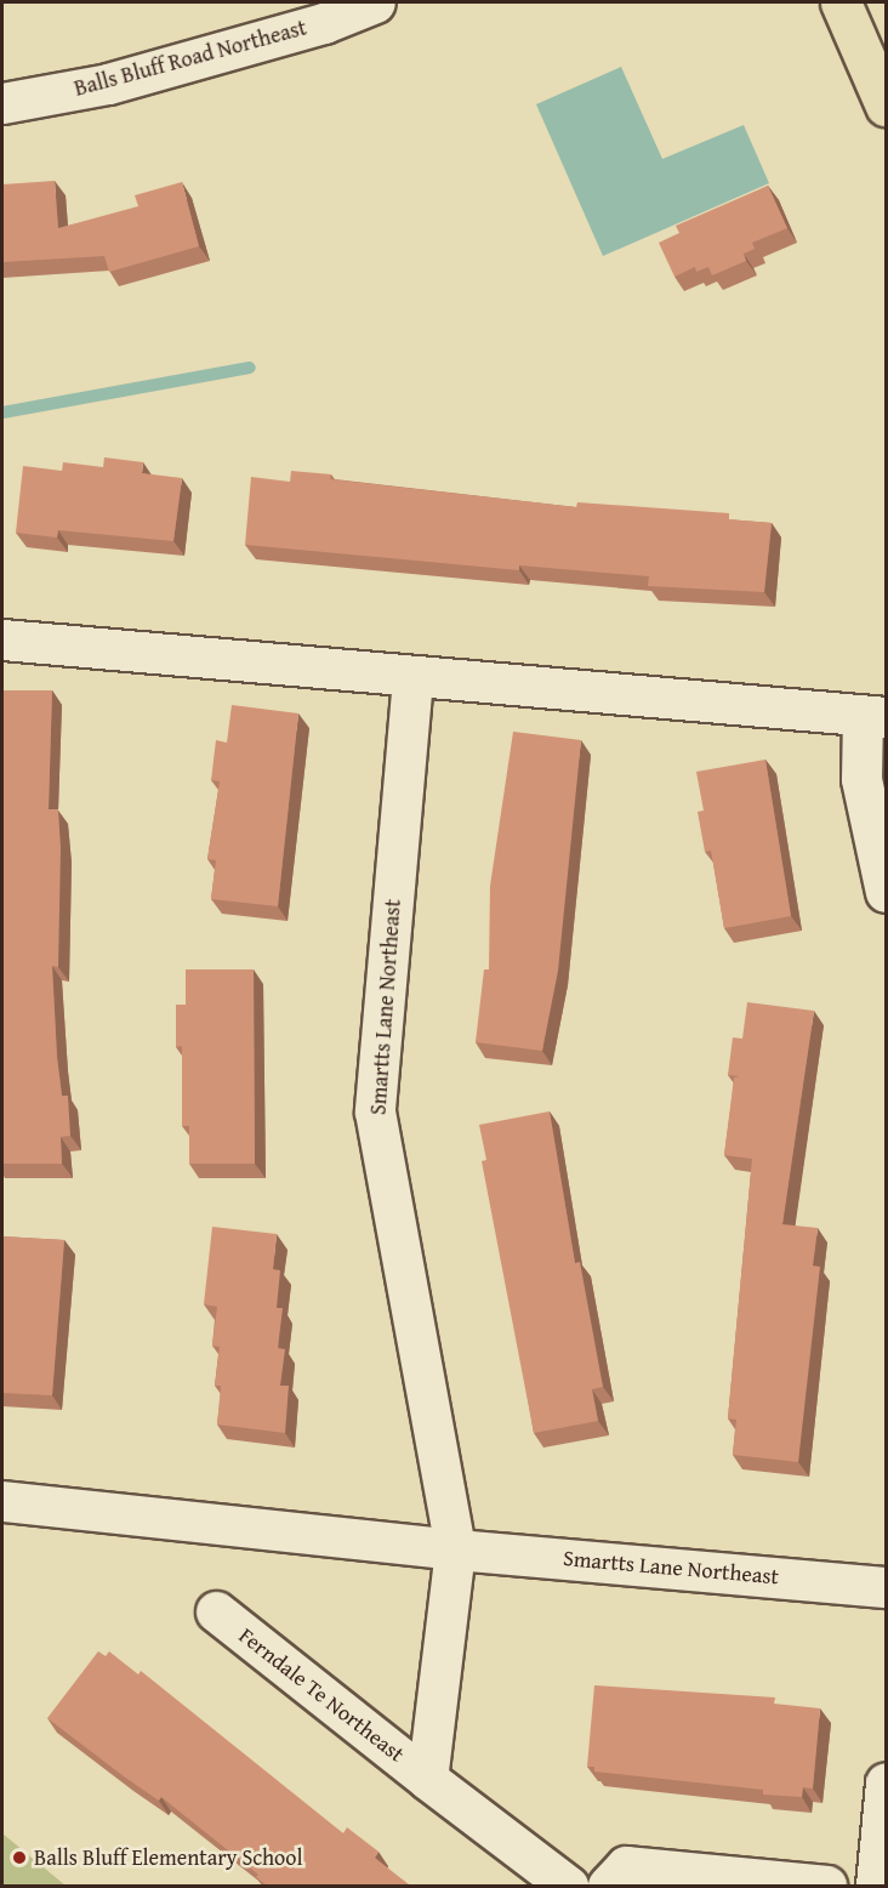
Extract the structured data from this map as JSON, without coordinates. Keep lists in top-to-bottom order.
{
  "streets": {
    "street": ["Balls Bluff Road Northeast", "Smartts Lane Northeast", "Ferndale Te Northeast"]
  },
  "crossings": [
    ["Smartts Lane Northeast", "Ferndale Te Northeast"]
  ],
  "places": ["Balls Bluff Elementary School"]
}
